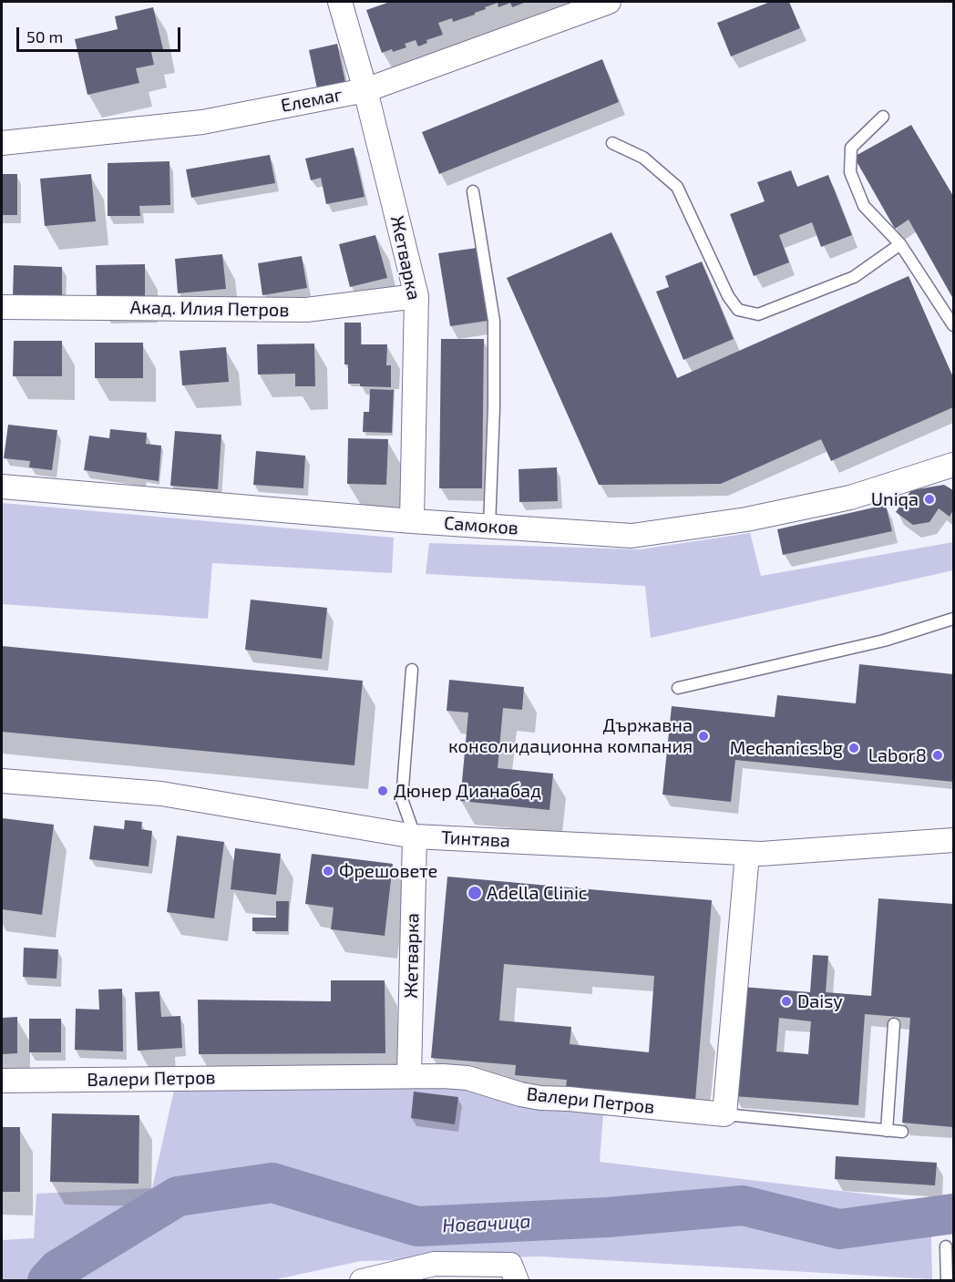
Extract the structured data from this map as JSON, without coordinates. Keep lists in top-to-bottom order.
{
  "streets": {
    "street": [
      "Елемаг",
      "Жетварка",
      "Акад. Илия Петров",
      "Самоков",
      "Тинтява",
      "Валери Петров"
    ]
  },
  "crossings": [
    ["Елемаг", "Жетварка"],
    ["Жетварка", "Акад. Илия Петров"],
    ["Жетварка", "Самоков"],
    ["Жетварка", "Тинтява"],
    ["Жетварка", "Валери Петров"]
  ],
  "water": ["Новачица"],
  "places": [
    "Uniqa",
    "Държавна консолидационна компания",
    "Mechanics.bg",
    "Labor8",
    "Дюнер Дианабад",
    "Фрешовете",
    "Adella Clinic",
    "Daisy"
  ],
  "scale_bar": "50 m"
}
